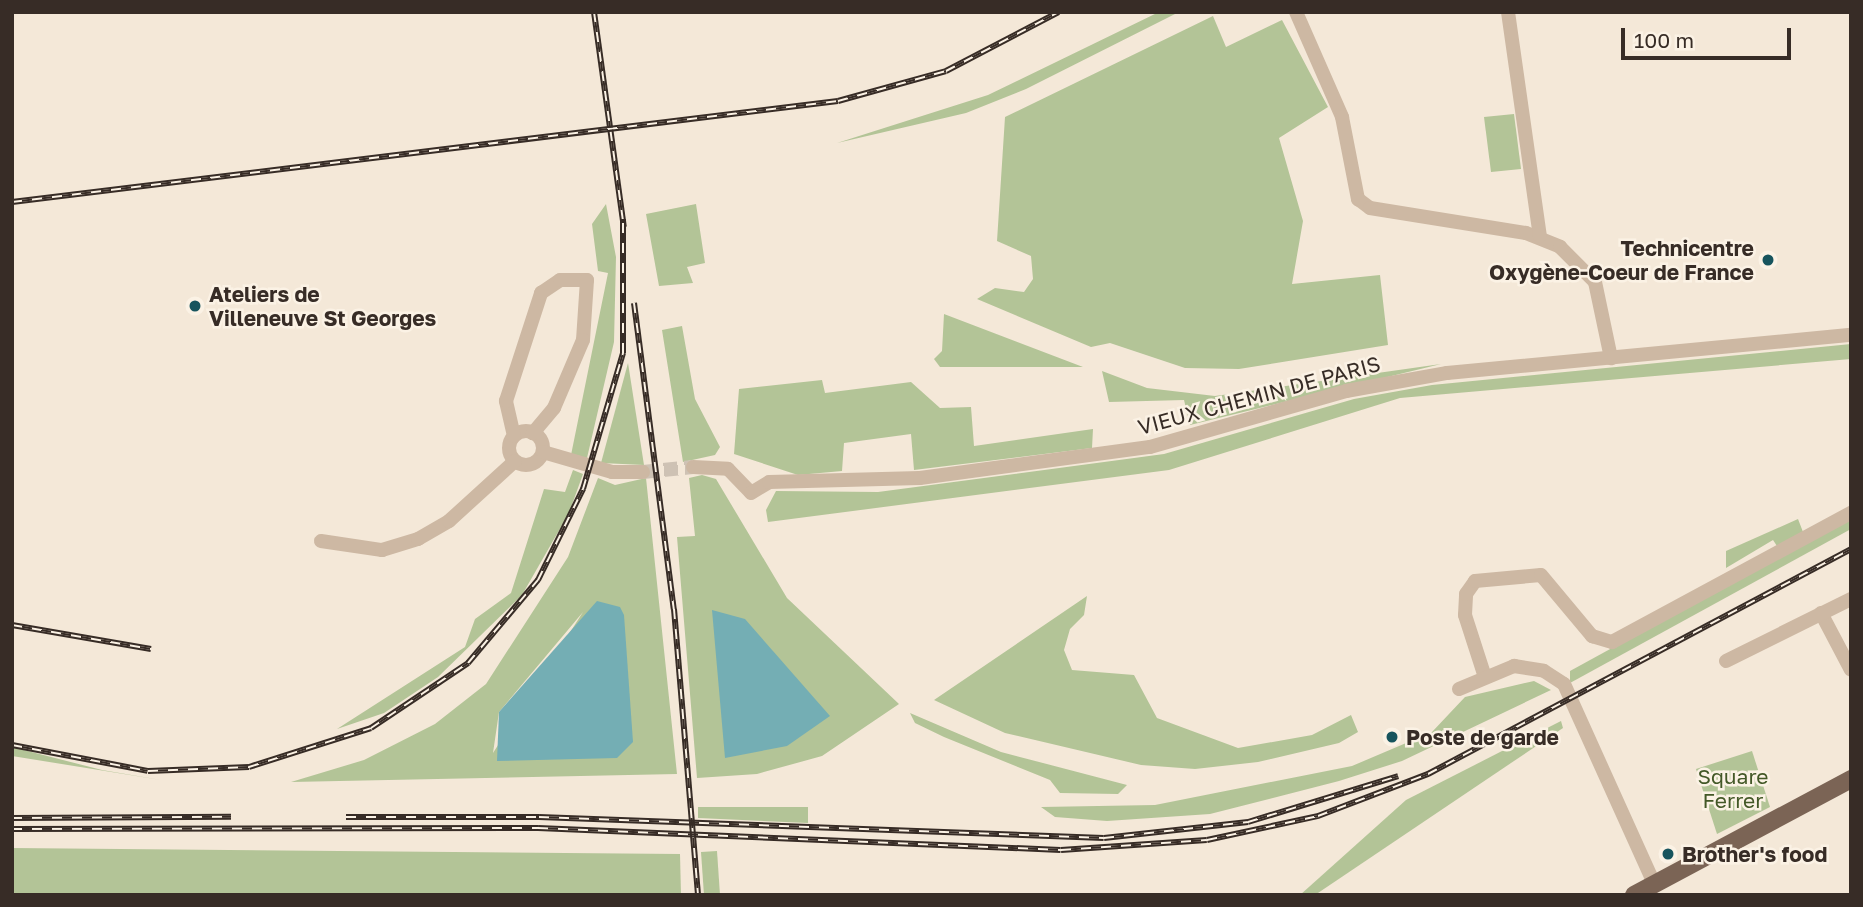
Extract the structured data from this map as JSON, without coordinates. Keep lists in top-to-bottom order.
{
  "streets": {
    "street": ["VIEUX CHEMIN DE PARIS"]
  },
  "parks": ["Square Ferrer"],
  "places": [
    "Technicentre Oxygène-Coeur de France",
    "Ateliers de Villeneuve St Georges",
    "Poste de garde",
    "Brother's food"
  ],
  "scale_bar": "100 m"
}
